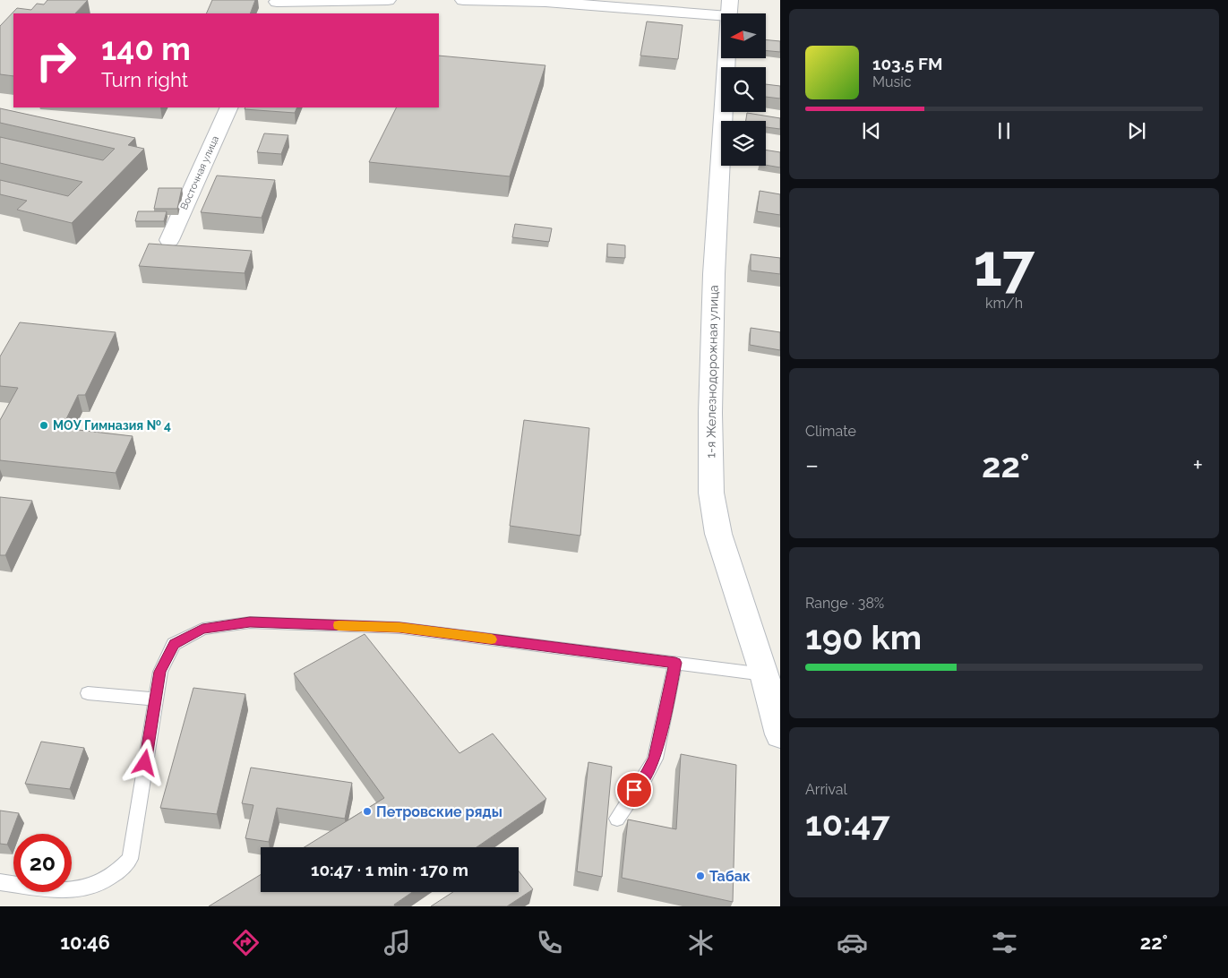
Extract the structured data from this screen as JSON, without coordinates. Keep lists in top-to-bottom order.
{
  "streets": {
    "main road": ["Восточная улица", "1-я Железнодорожная улица"]
  },
  "places": ["МОУ Гимназия № 4", "Петровские ряды", "Табак"],
  "north": "left",
  "page": {
    "turn": ["140 m", "Turn right"],
    "song": ["103.5 FM", "Music"],
    "tile": [
      ["17", "km/h"],
      "Climate",
      ["Range · 38%", "190 km"],
      ["Arrival", "10:47"]
    ],
    "heat": ["−", "22°", "+"],
    "limit": "20",
    "trip": "10:47 · 1 min · 170 m",
    "tabs": ["10:46", "22°"]
  }
}
